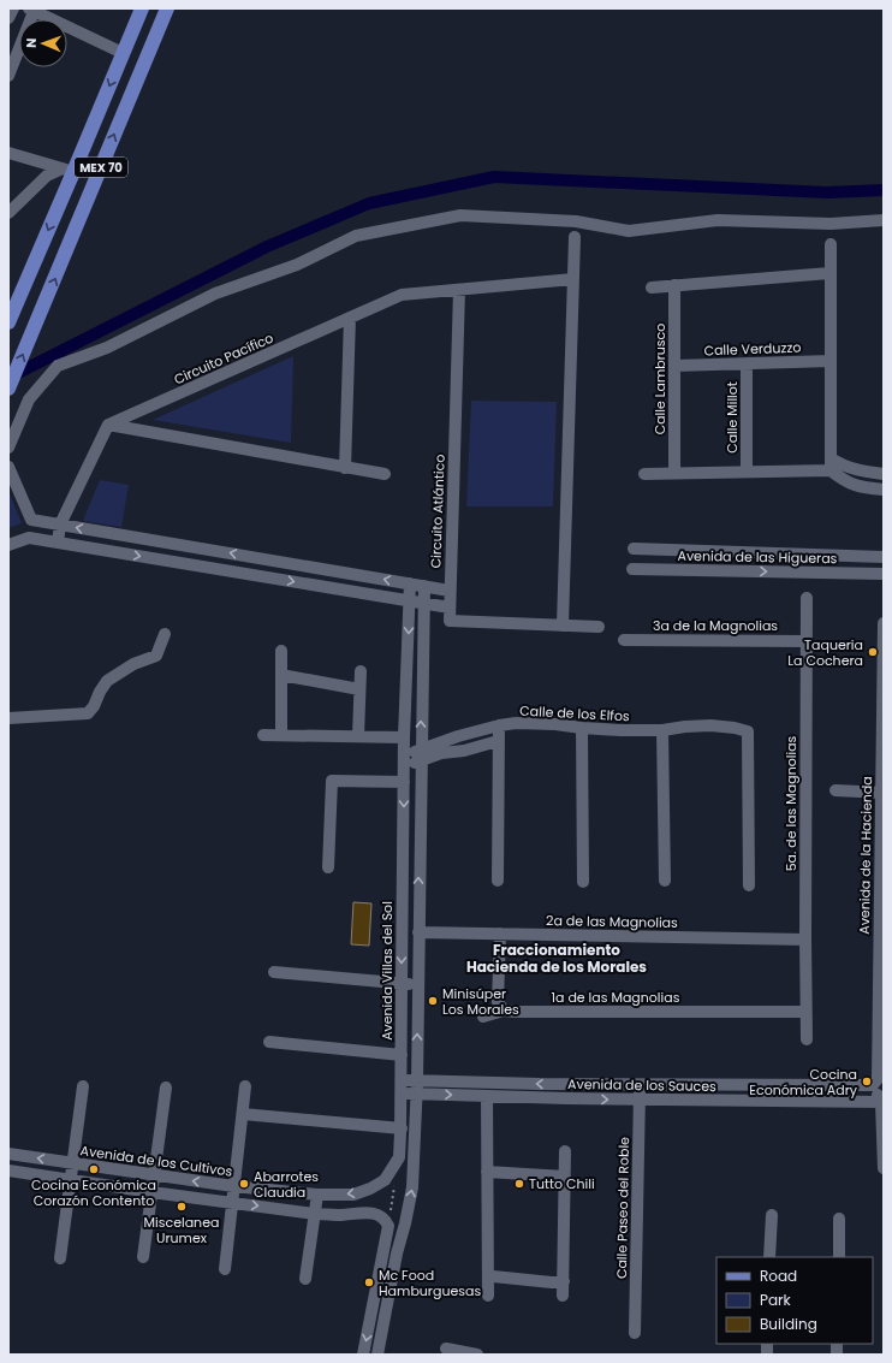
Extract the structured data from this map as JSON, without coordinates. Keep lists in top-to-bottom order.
{
  "streets": {
    "main road": ["MEX 70"],
    "street": [
      "Calle Verduzzo",
      "Circuito Pacífico",
      "Calle Lambrusco",
      "Calle Millot",
      "Circuito Atlántico",
      "Avenida de las Higueras",
      "3a de la Magnolias",
      "Calle de los Elfos",
      "5a. de las Magnolias",
      "Avenida de la Hacienda",
      "2a de las Magnolias",
      "Avenida Villas del Sol",
      "1a de las Magnolias",
      "Avenida de los Sauces",
      "Avenida de los Cultivos",
      "Calle Paseo del Roble"
    ]
  },
  "crossings": [
    ["Calle Verduzzo", "Calle Lambrusco"],
    ["Calle Verduzzo", "Calle Millot"],
    ["Circuito Pacífico", "Circuito Atlántico"],
    ["3a de la Magnolias", "5a. de las Magnolias"],
    ["Calle de los Elfos", "Avenida Villas del Sol"],
    ["5a. de las Magnolias", "2a de las Magnolias"],
    ["5a. de las Magnolias", "1a de las Magnolias"],
    ["Avenida de la Hacienda", "Avenida de los Sauces"],
    ["Avenida Villas del Sol", "Avenida de los Sauces"],
    ["Avenida Villas del Sol", "Avenida de los Cultivos"],
    ["Avenida de los Sauces", "Calle Paseo del Roble"]
  ],
  "districts": ["Fraccionamiento Hacienda de los Morales"],
  "places": [
    "Taqueria La Cochera",
    "Minisúper Los Morales",
    "Cocina Económica Adry",
    "Cocina Económica Corazón Contento",
    "Abarrotes Claudia",
    "Tutto Chili",
    "Miscelanea Urumex",
    "Mc Food Hamburguesas"
  ],
  "legend": ["Road", "Park", "Building"],
  "north": "left"
}
